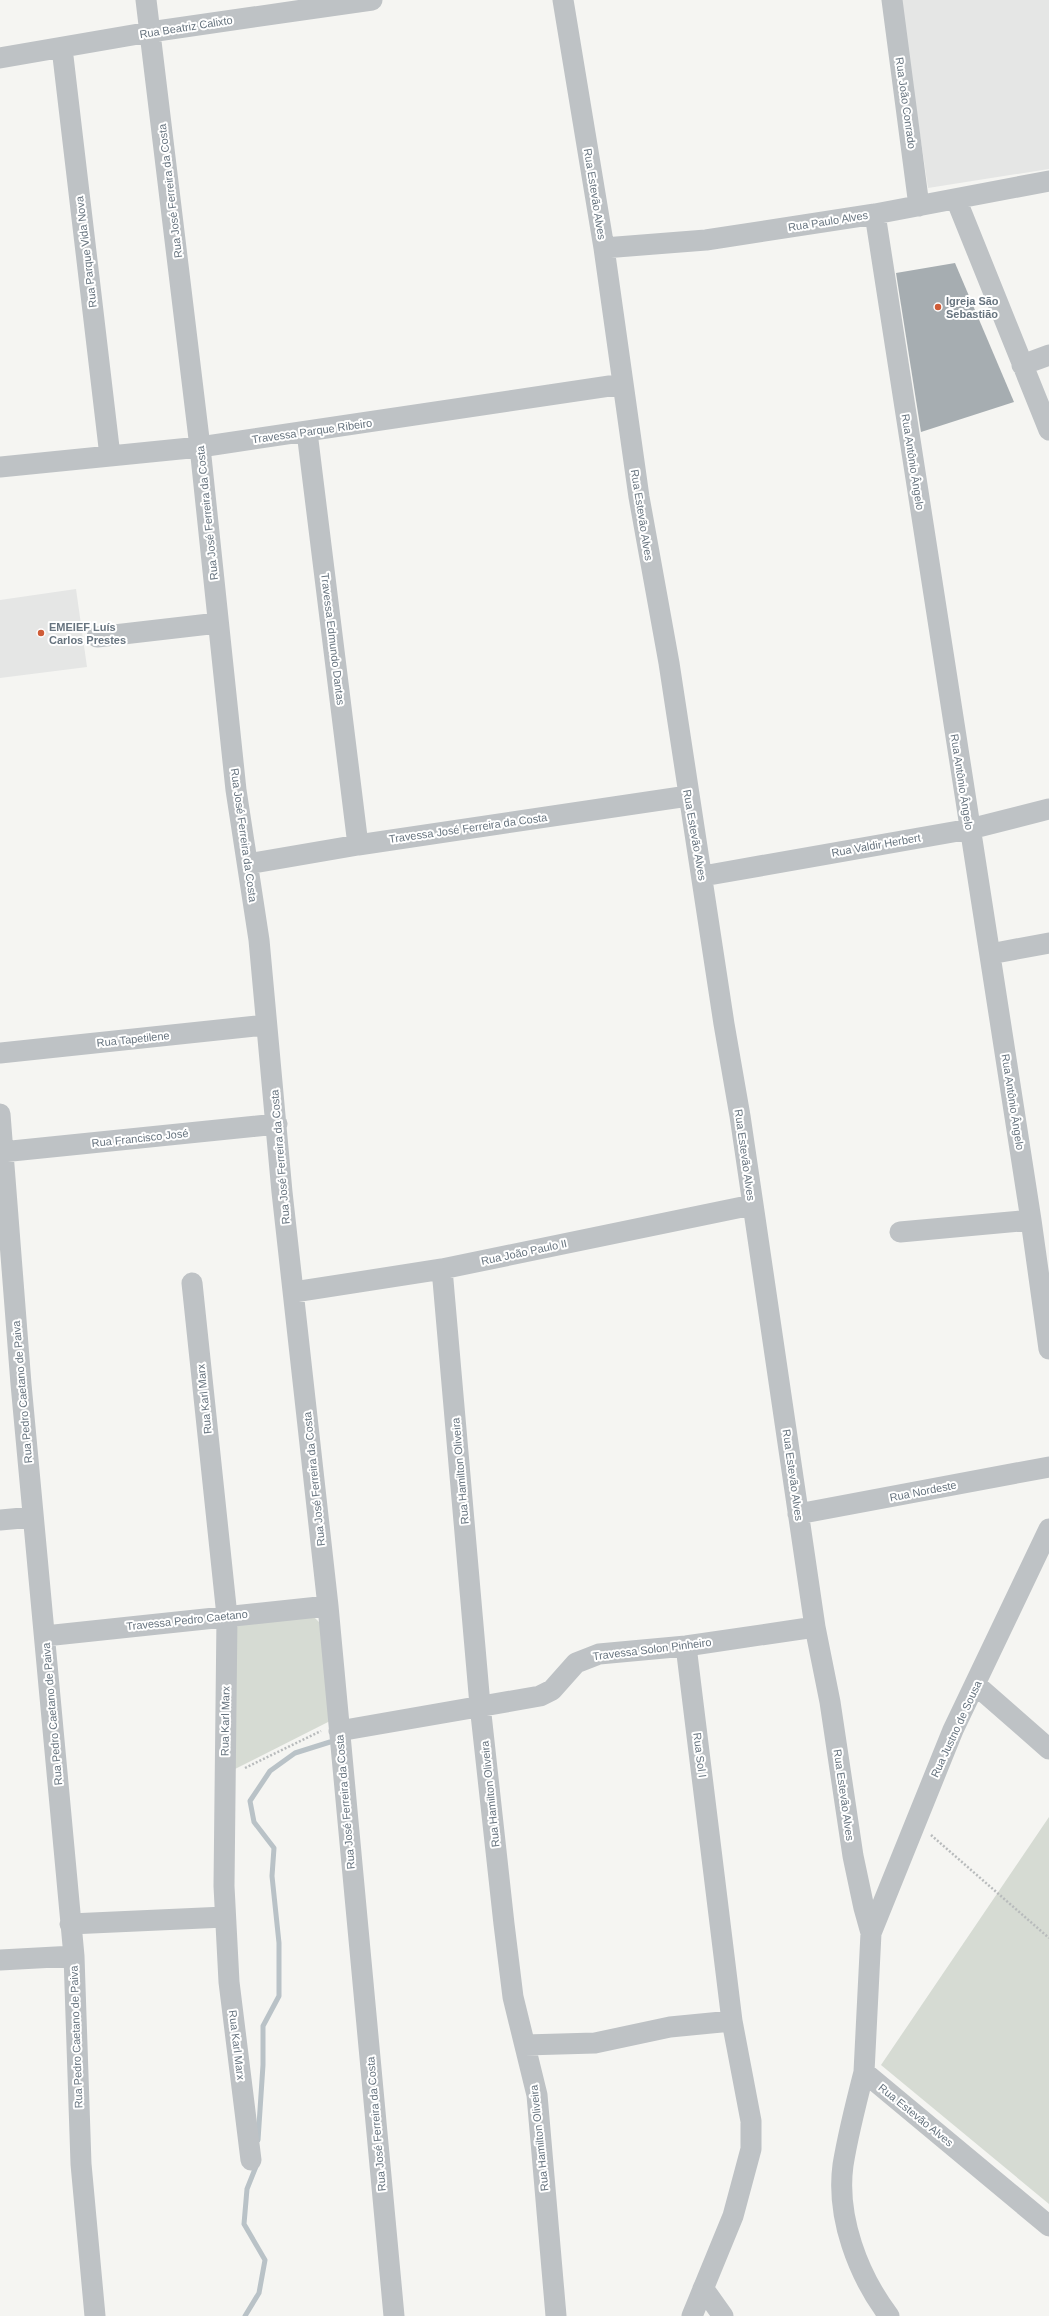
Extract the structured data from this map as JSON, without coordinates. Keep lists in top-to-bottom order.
{
  "streets": {
    "street": [
      "Rua Beatriz Calixto",
      "Rua João Conrado",
      "Rua José Ferreira da Costa",
      "Rua Estevão Alves",
      "Rua Paulo Alves",
      "Rua Parque Vida Nova",
      "Travessa Parque Ribeiro",
      "Rua Antônio Ângelo",
      "Travessa Edmundo Dantas",
      "Travessa José Ferreira da Costa",
      "Rua Valdir Herbert",
      "Rua Tapetilene",
      "Rua Francisco José",
      "Rua João Paulo II",
      "Rua Pedro Caetano de Paiva",
      "Rua Karl Marx",
      "Rua Hamilton Oliveira",
      "Rua Nordeste",
      "Travessa Pedro Caetano",
      "Travessa Solon Pinheiro",
      "Rua Justno de Sousa",
      "Rua Sol I"
    ]
  },
  "crossings": [
    ["Rua Beatriz Calixto", "Rua José Ferreira da Costa"],
    ["Rua Beatriz Calixto", "Rua Parque Vida Nova"],
    ["Rua João Conrado", "Rua Paulo Alves"],
    ["Rua José Ferreira da Costa", "Travessa Parque Ribeiro"],
    ["Rua José Ferreira da Costa", "Travessa José Ferreira da Costa"],
    ["Rua José Ferreira da Costa", "Rua Tapetilene"],
    ["Rua José Ferreira da Costa", "Rua Francisco José"],
    ["Rua José Ferreira da Costa", "Rua João Paulo II"],
    ["Rua José Ferreira da Costa", "Travessa Pedro Caetano"],
    ["Rua José Ferreira da Costa", "Travessa Solon Pinheiro"],
    ["Rua Estevão Alves", "Rua Paulo Alves"],
    ["Rua Estevão Alves", "Travessa Parque Ribeiro"],
    ["Rua Estevão Alves", "Travessa José Ferreira da Costa"],
    ["Rua Estevão Alves", "Rua Valdir Herbert"],
    ["Rua Estevão Alves", "Rua João Paulo II"],
    ["Rua Estevão Alves", "Rua Nordeste"],
    ["Rua Estevão Alves", "Travessa Solon Pinheiro"],
    ["Rua Estevão Alves", "Rua Justno de Sousa"],
    ["Rua Paulo Alves", "Rua Antônio Ângelo"],
    ["Rua Parque Vida Nova", "Travessa Parque Ribeiro"],
    ["Travessa Parque Ribeiro", "Travessa Edmundo Dantas"],
    ["Rua Antônio Ângelo", "Rua Valdir Herbert"],
    ["Travessa Edmundo Dantas", "Travessa José Ferreira da Costa"],
    ["Rua Francisco José", "Rua Pedro Caetano de Paiva"],
    ["Rua João Paulo II", "Rua Hamilton Oliveira"],
    ["Rua Pedro Caetano de Paiva", "Travessa Pedro Caetano"],
    ["Rua Karl Marx", "Travessa Pedro Caetano"],
    ["Rua Hamilton Oliveira", "Travessa Solon Pinheiro"],
    ["Travessa Solon Pinheiro", "Rua Sol I"]
  ],
  "places": ["Igreja São Sebastião", "EMEIEF Luís Carlos Prestes"]
}
